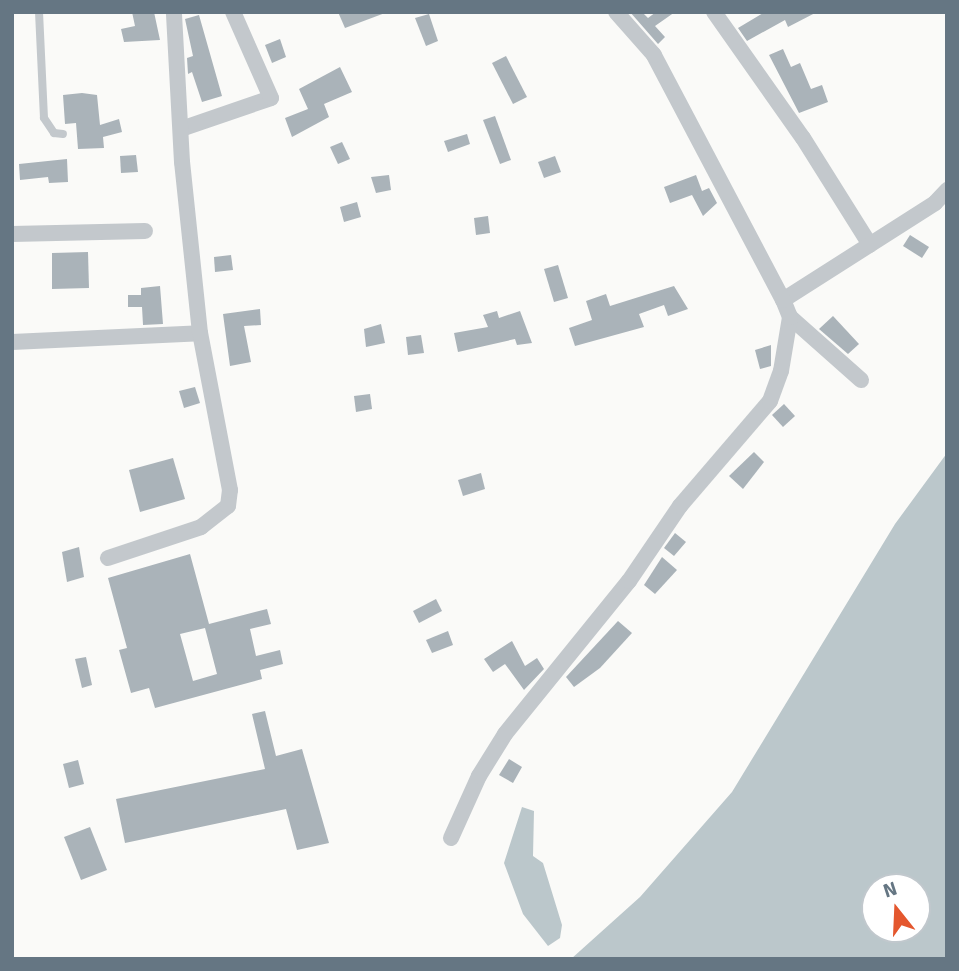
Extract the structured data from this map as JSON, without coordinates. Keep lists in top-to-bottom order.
{
  "north": "top"
}
